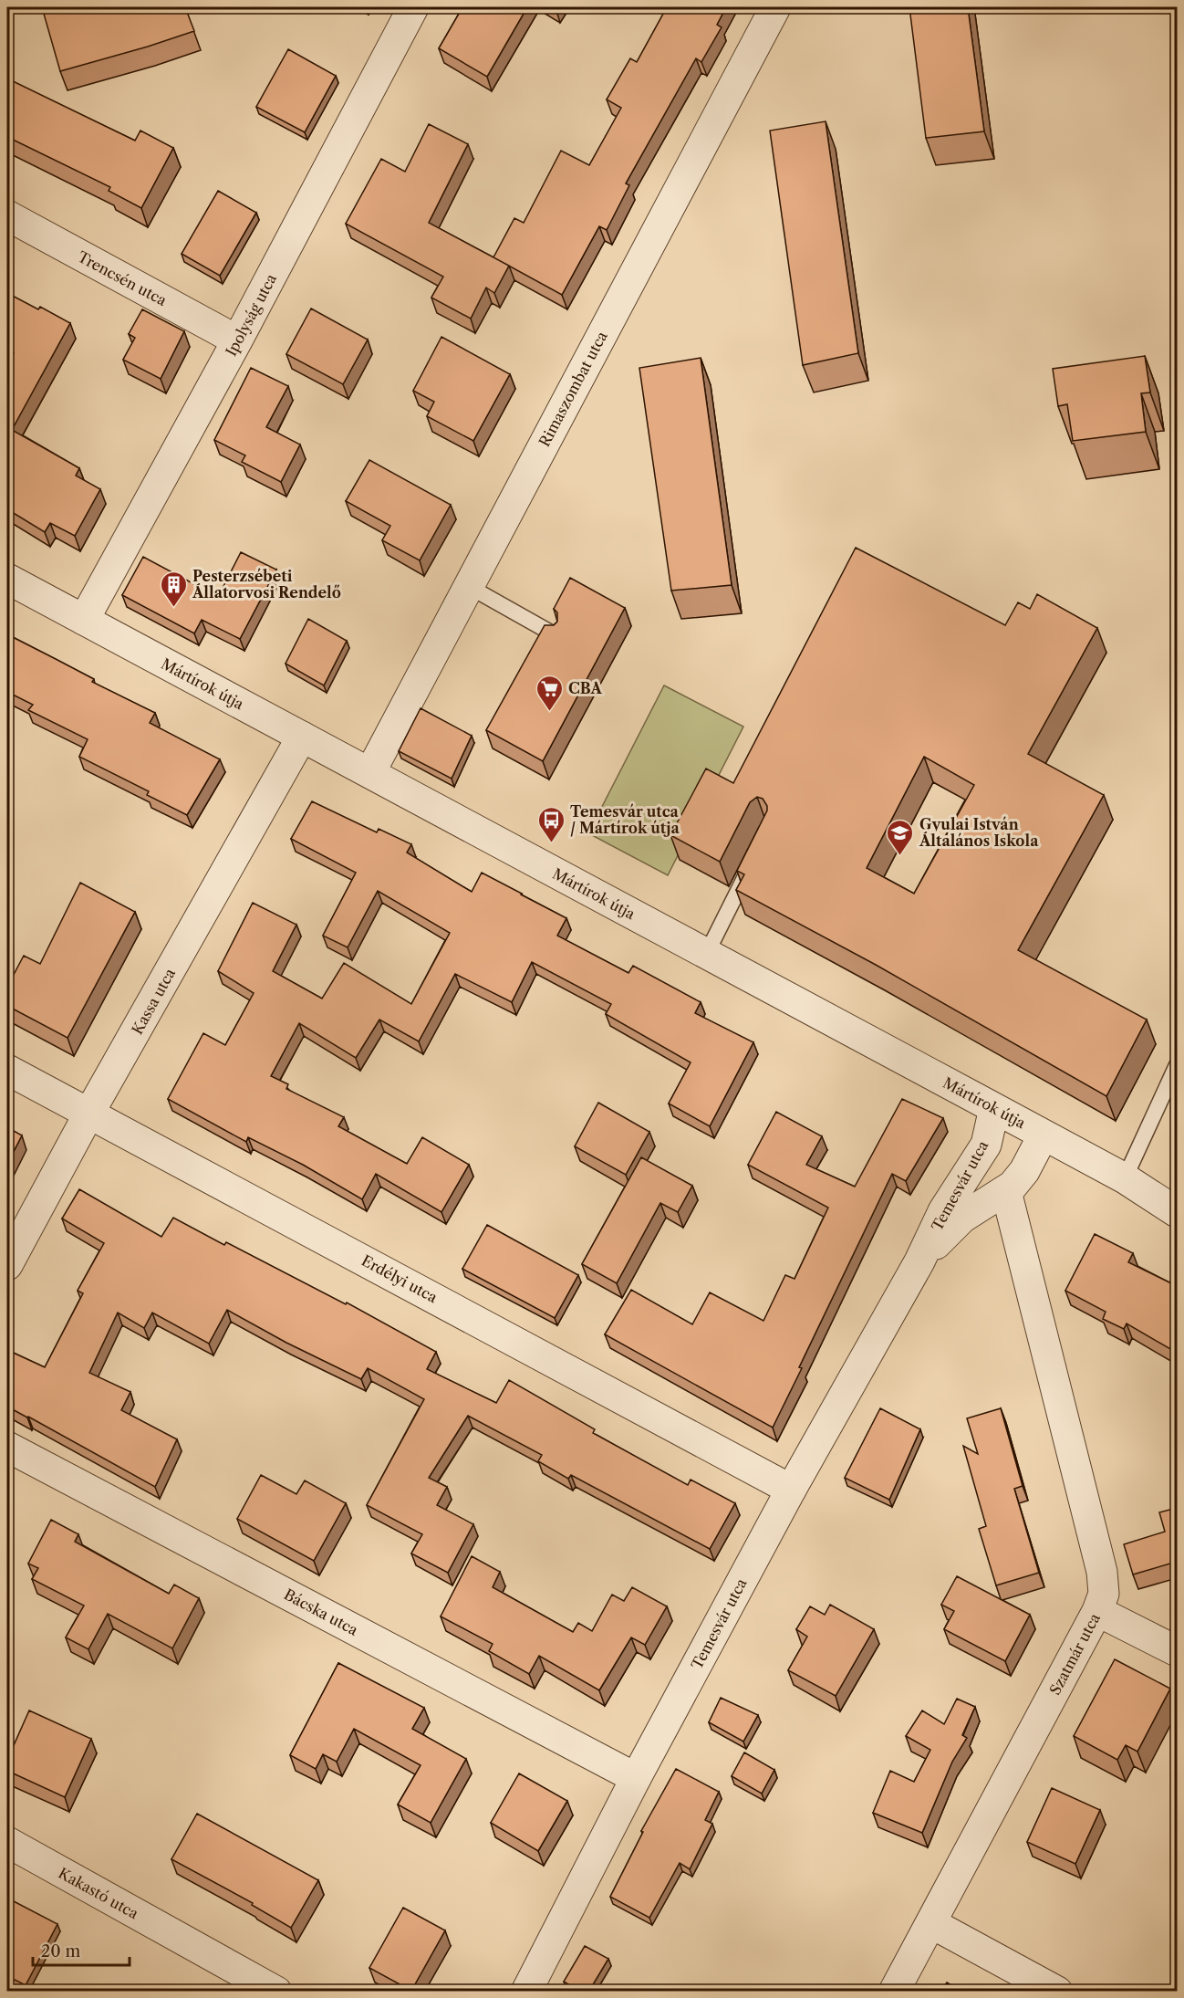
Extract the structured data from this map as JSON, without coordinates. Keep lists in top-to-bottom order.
{
  "streets": {
    "street": [
      "Trencsén utca",
      "Ipolyság utca",
      "Rimaszombat utca",
      "Mártírok útja",
      "Kassa utca",
      "Temesvár utca",
      "Erdélyi utca",
      "Bácska utca",
      "Szatmár utca",
      "Kakastó utca"
    ]
  },
  "crossings": [
    ["Trencsén utca", "Ipolyság utca"],
    ["Ipolyság utca", "Mártírok útja"],
    ["Rimaszombat utca", "Mártírok útja"],
    ["Mártírok útja", "Kassa utca"],
    ["Mártírok útja", "Temesvár utca"],
    ["Kassa utca", "Erdélyi utca"],
    ["Temesvár utca", "Erdélyi utca"],
    ["Temesvár utca", "Bácska utca"],
    ["Temesvár utca", "Szatmár utca"]
  ],
  "places": {
    "building": ["Pesterzsébeti Állatorvosi Rendelő"],
    "supermarket": ["CBA"],
    "bus stop": ["Temesvár utca / Mártírok útja"],
    "school or university": ["Gyulai István Általános Iskola"]
  },
  "scale_bar": "20 m"
}
